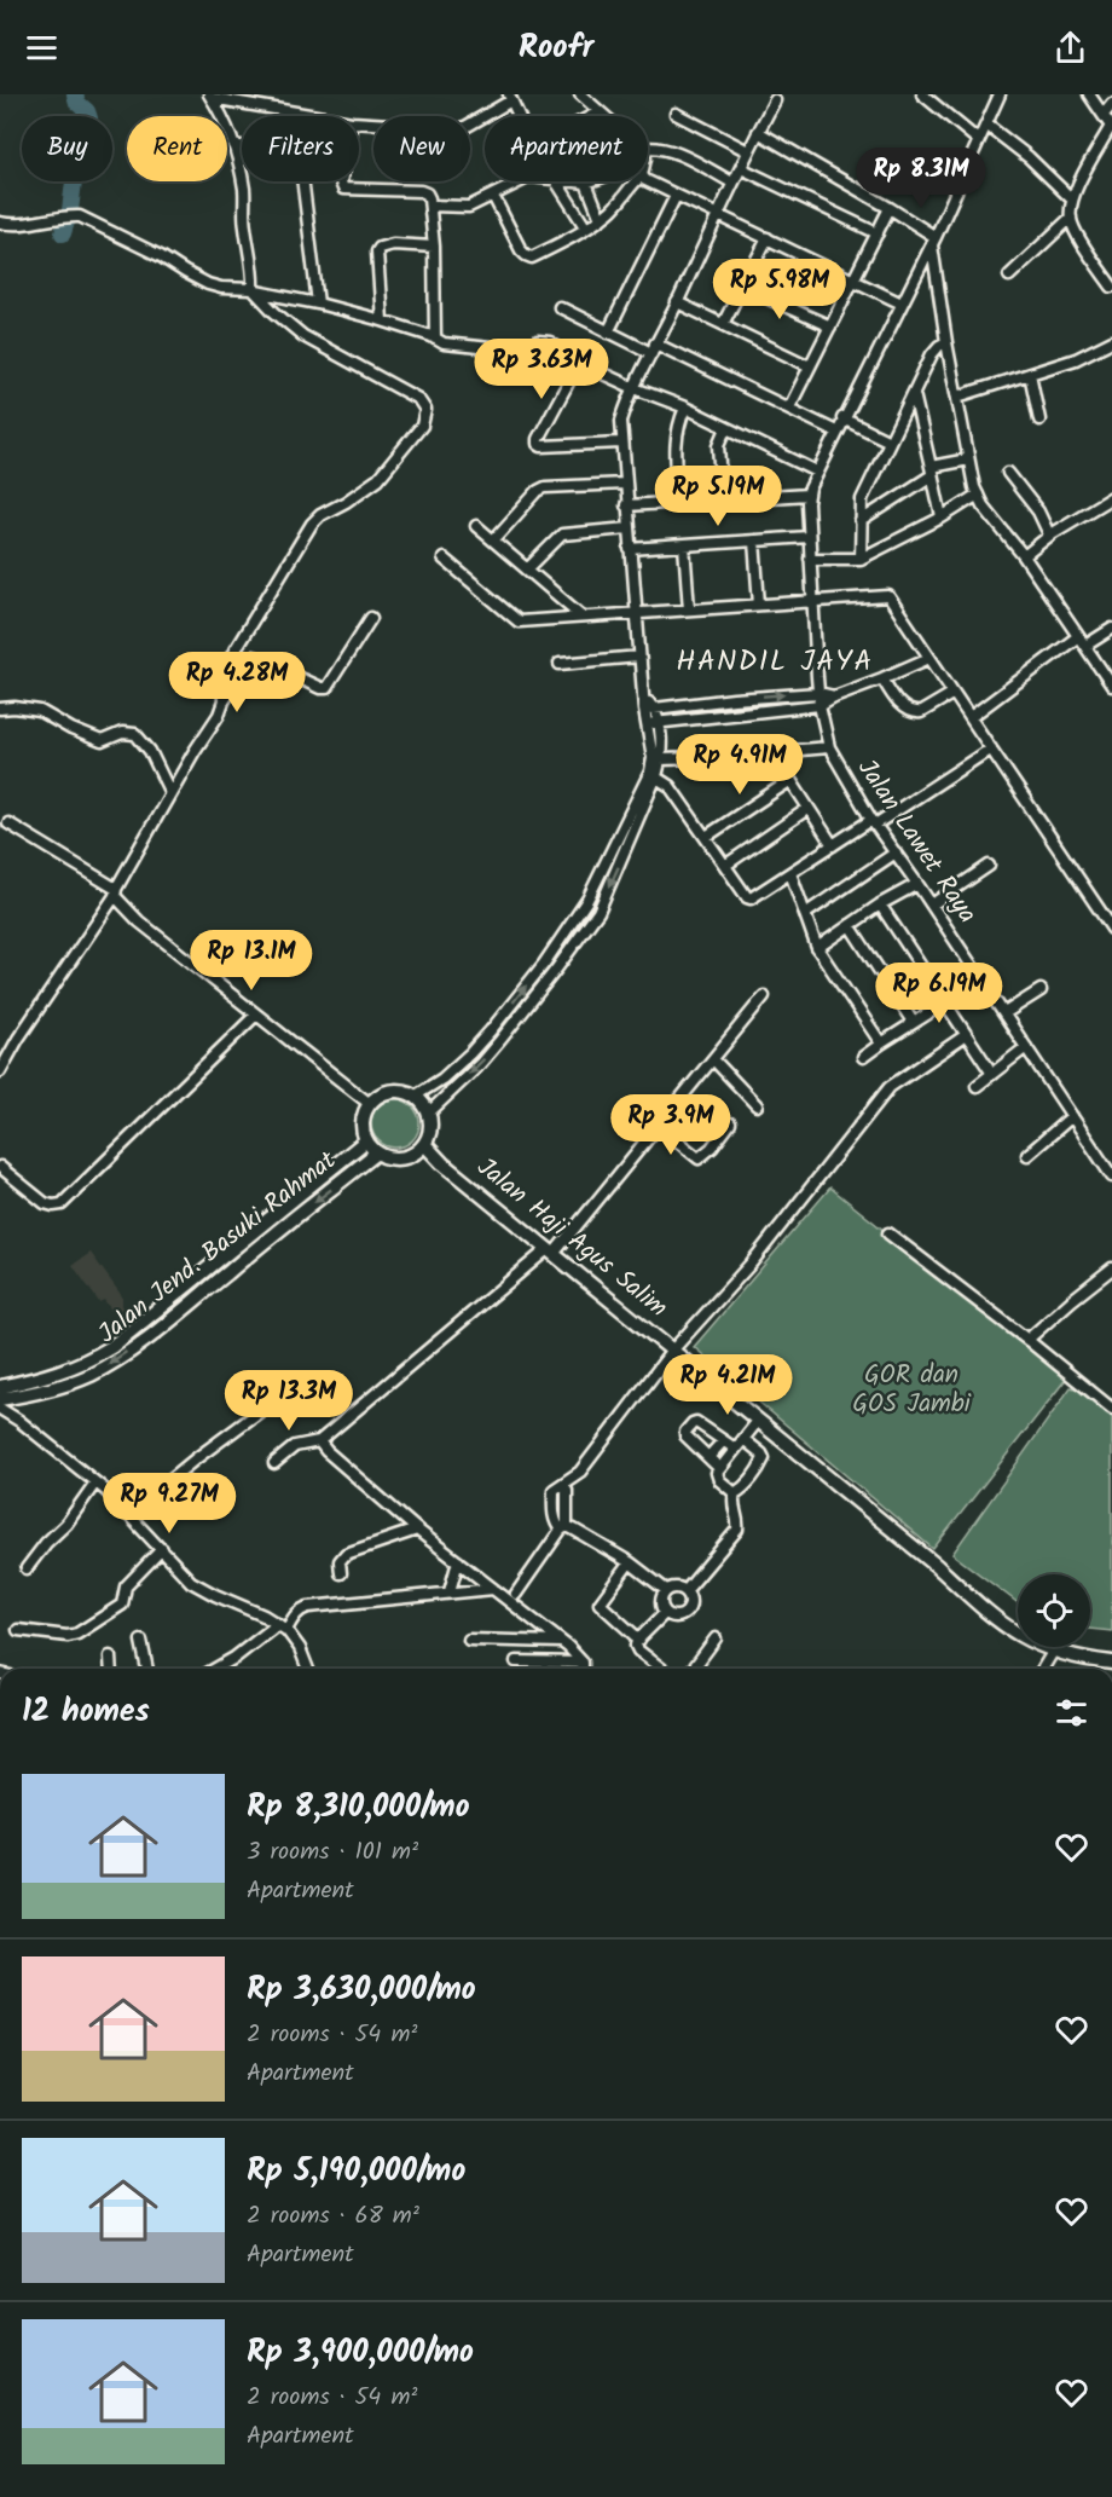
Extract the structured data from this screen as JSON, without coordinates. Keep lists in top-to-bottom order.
{
  "streets": {
    "main road": ["Jalan Haji Agus Salim", "Jalan Jend. Basuki Rahmat"],
    "street": ["Jalan Lawet Raya"]
  },
  "crossings": [
    ["Jalan Haji Agus Salim", "Jalan Jend. Basuki Rahmat"]
  ],
  "districts": ["HANDIL JAYA"],
  "parks": ["GOR dan GOS Jambi"],
  "page": {
    "header": "Roofr",
    "chip": [
      "Buy",
      "Rent",
      "Filters",
      "New",
      "Apartment"
    ],
    "price": [
      "Rp 8.31M",
      "Rp 5.98M",
      "Rp 3.63M",
      "Rp 5.19M",
      "Rp 4.28M",
      "Rp 4.91M",
      "Rp 13.1M",
      "Rp 6.19M",
      "Rp 3.9M",
      "Rp 4.21M",
      "Rp 13.3M",
      "Rp 9.27M"
    ],
    "heading": "12 homes",
    "list": [
      {
        "name": "Rp 8,310,000/mo",
        "note": "3 rooms · 101 m² · Apartment"
      },
      {
        "name": "Rp 3,630,000/mo",
        "note": "2 rooms · 54 m² · Apartment"
      },
      {
        "name": "Rp 5,190,000/mo",
        "note": "2 rooms · 68 m² · Apartment"
      },
      {
        "name": "Rp 3,900,000/mo",
        "note": "2 rooms · 54 m² · Apartment"
      }
    ]
  }
}
